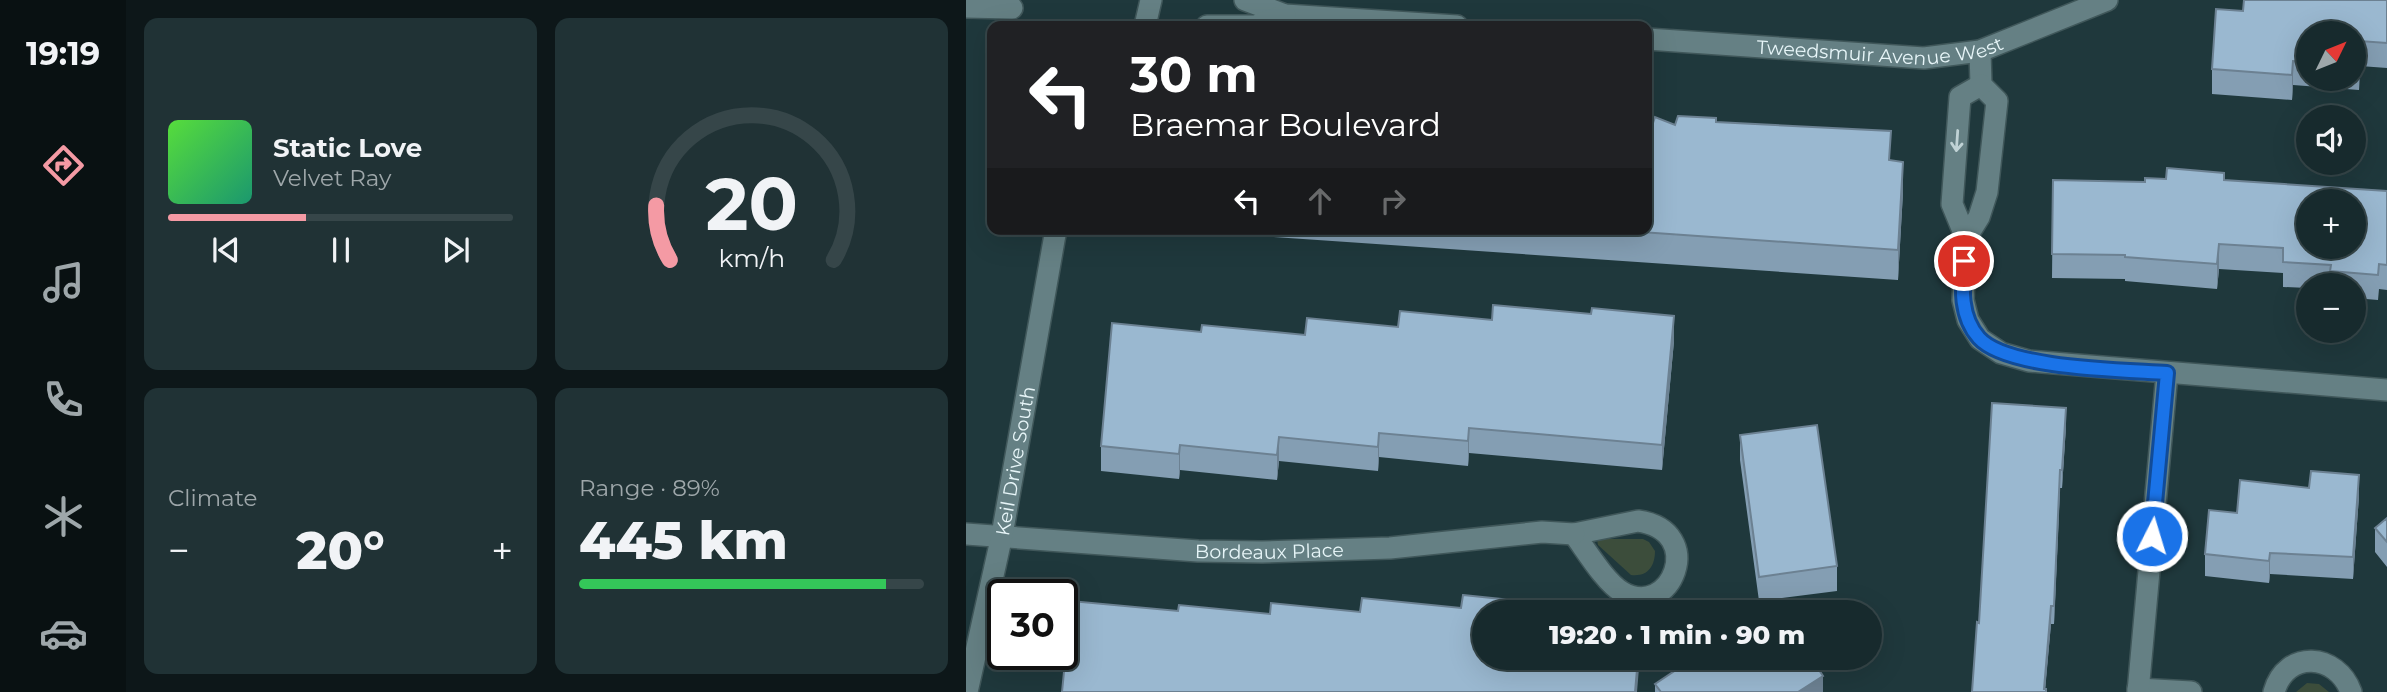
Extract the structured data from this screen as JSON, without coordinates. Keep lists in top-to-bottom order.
{
  "streets": {
    "street": ["Tweedsmuir Avenue West", "Keil Drive South", "Bordeaux Place"]
  },
  "crossings": [
    ["Keil Drive South", "Bordeaux Place"]
  ],
  "north": "top right",
  "page": {
    "tabs": "19:19",
    "map_buttons": ["+", "−"],
    "turn": ["30 m", "Braemar Boulevard"],
    "song": ["Static Love", "Velvet Ray"],
    "tile": [
      "Climate",
      ["Range · 89%", "445 km"]
    ],
    "heat": ["−", "20°", "+"],
    "limit": "30",
    "trip": "19:20 · 1 min · 90 m",
    "gauge": ["20", "km/h"]
  }
}
